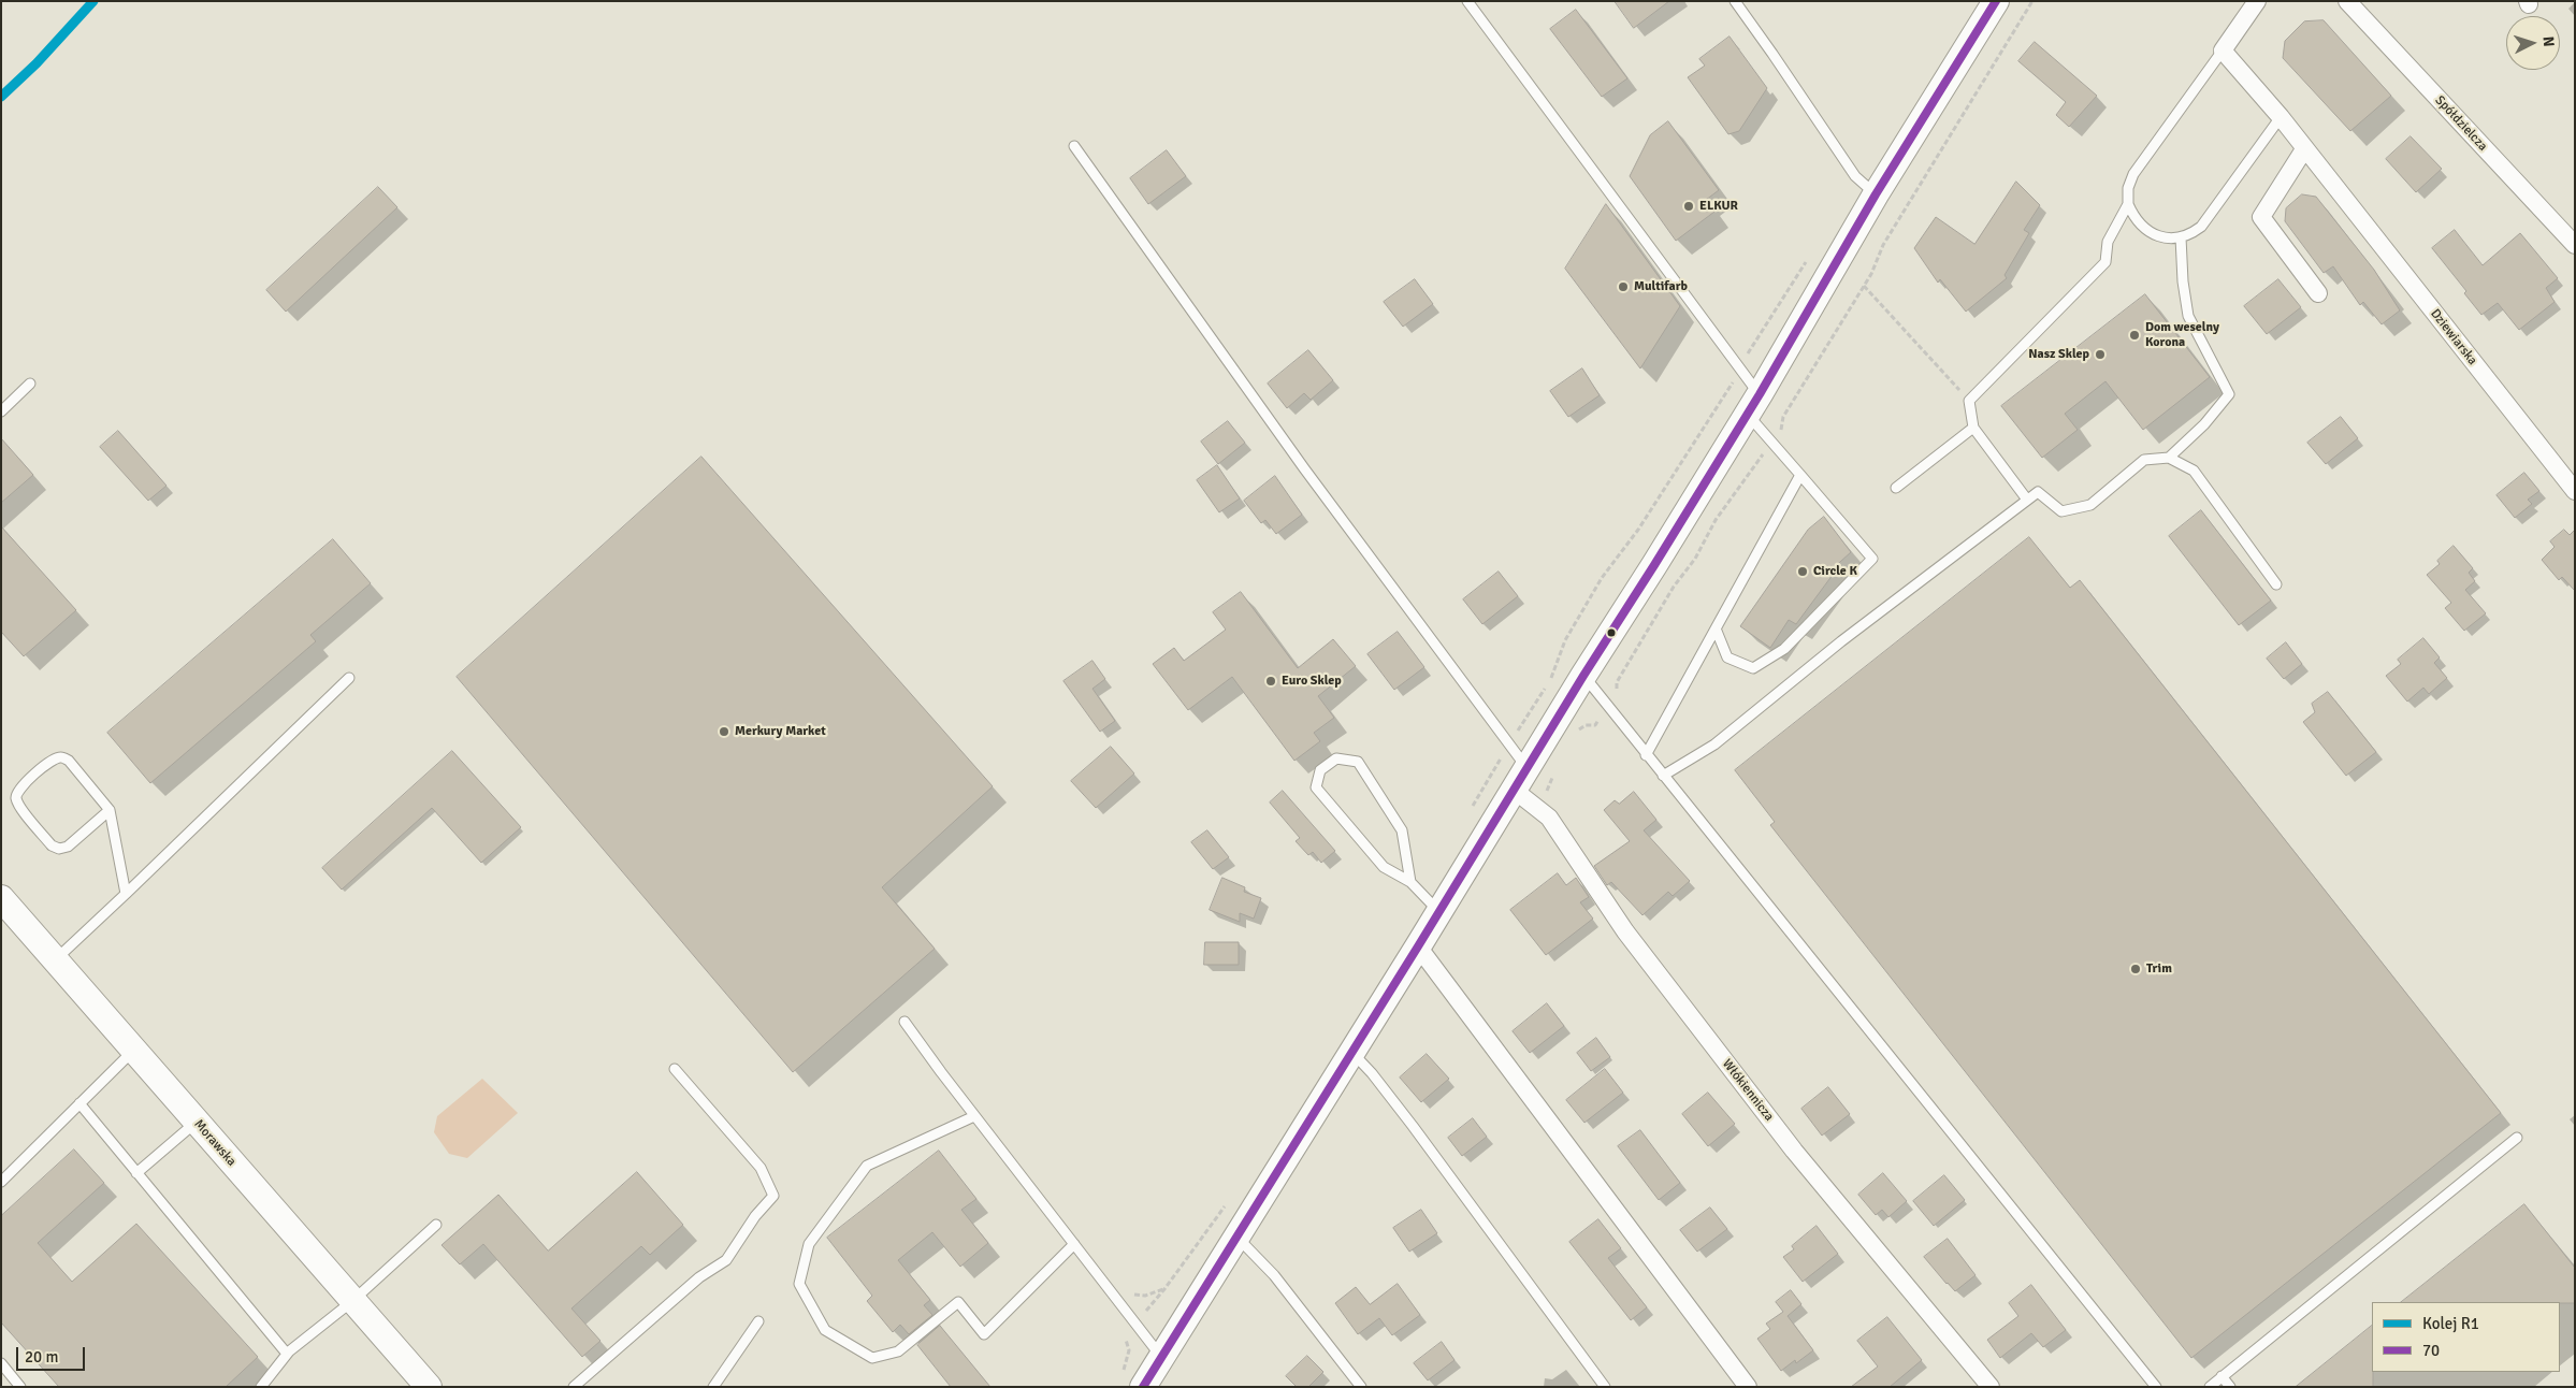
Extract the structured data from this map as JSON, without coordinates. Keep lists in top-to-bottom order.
{
  "streets": {
    "street": [
      "Spółdzielcza",
      "Dziewiarska",
      "Włókiennicza",
      "Morawska"
    ]
  },
  "places": [
    "ELKUR",
    "Multifarb",
    "Dom weselny Korona",
    "Nasz Sklep",
    "Circle K",
    "Euro Sklep",
    "Merkury Market",
    "Trim"
  ],
  "lines": ["rail line R1", "transit line 70"],
  "legend": ["Kolej R1", "70"],
  "scale_bar": "20 m",
  "north": "right"
}
